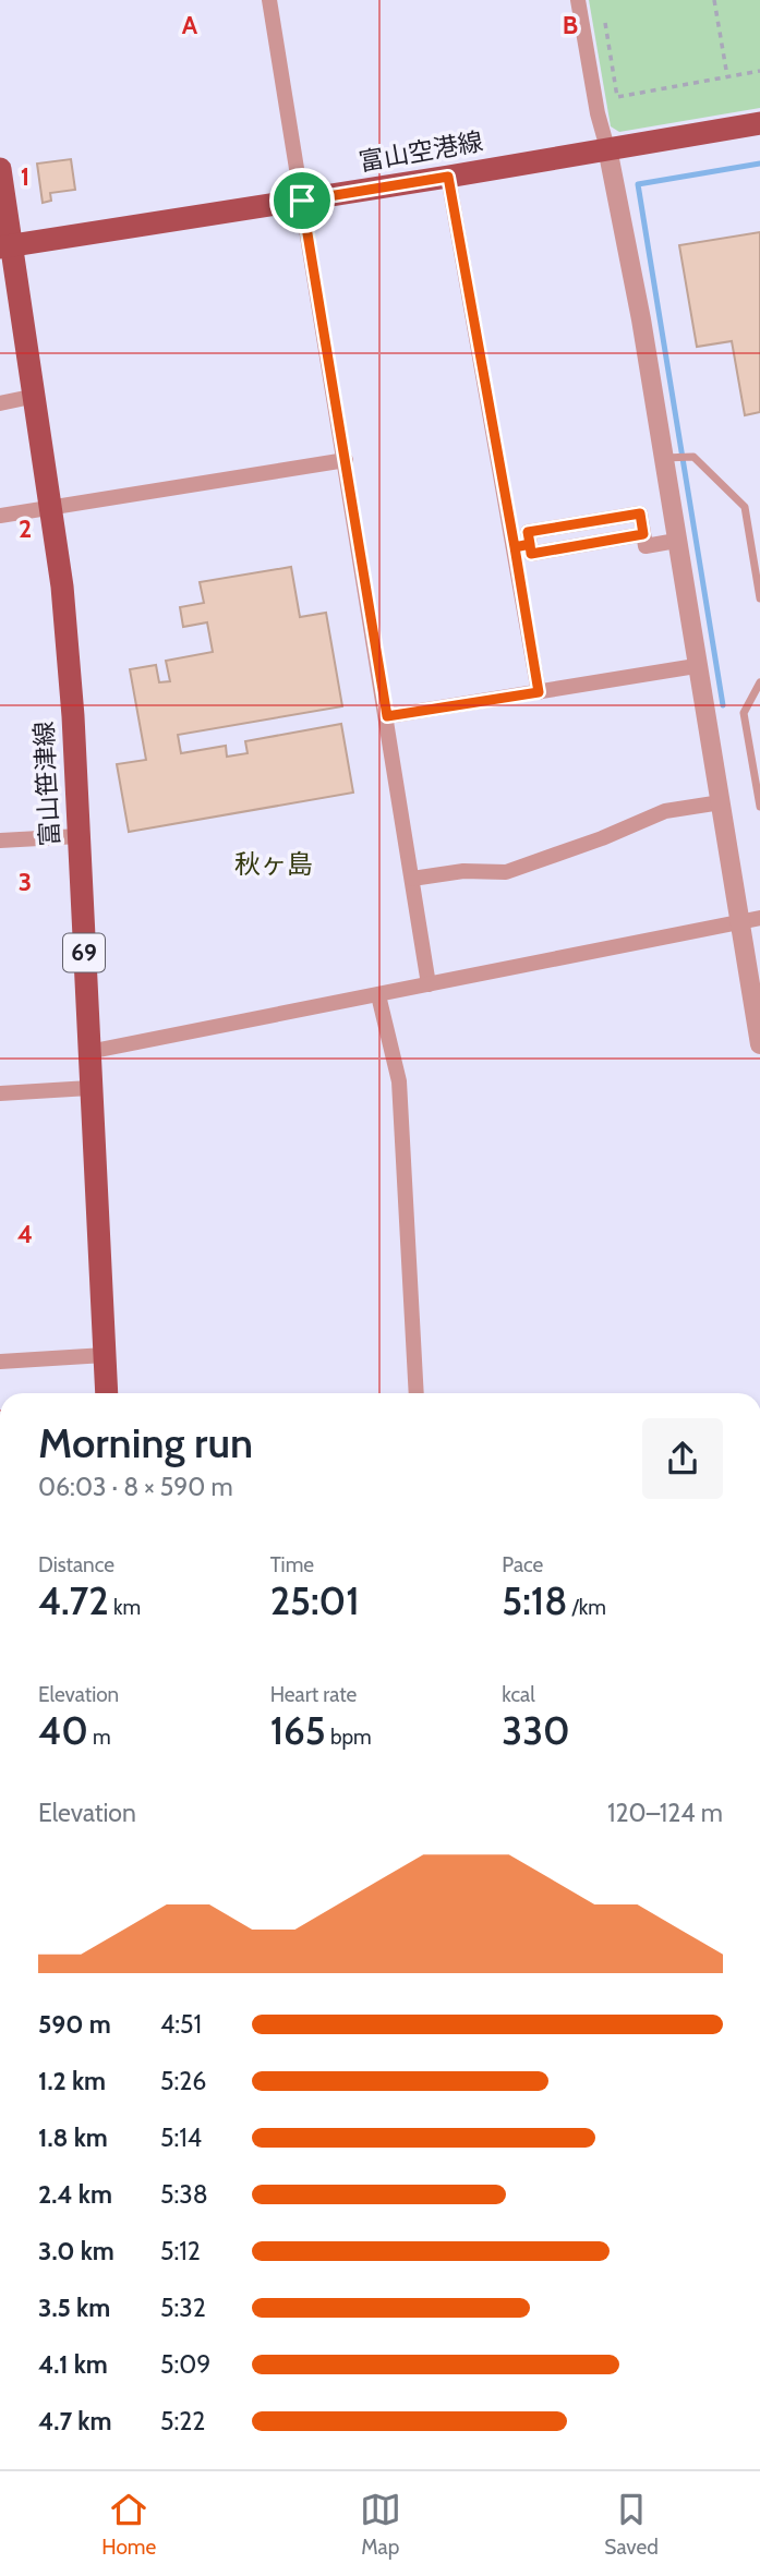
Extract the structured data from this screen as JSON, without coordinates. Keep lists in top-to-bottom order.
{
  "streets": {
    "main road": ["富山空港線", "富山笹津線", "69"]
  },
  "crossings": [
    ["富山空港線", "富山笹津線"]
  ],
  "districts": ["秋ヶ島"],
  "page": {
    "heading": ["Morning run", "06:03 · 8 × 590 m"],
    "stats": [
      ["Distance", "4.72 km"],
      ["Time", "25:01"],
      ["Pace", "5:18 /km"],
      ["Elevation", "40 m"],
      ["Heart rate", "165 bpm"],
      ["kcal", "330"]
    ],
    "chart": ["Elevation", "120–124 m"],
    "list": [
      {
        "name": "590 m",
        "note": "4:51"
      },
      {
        "name": "1.2 km",
        "note": "5:26"
      },
      {
        "name": "1.8 km",
        "note": "5:14"
      },
      {
        "name": "2.4 km",
        "note": "5:38"
      },
      {
        "name": "3.0 km",
        "note": "5:12"
      },
      {
        "name": "3.5 km",
        "note": "5:32"
      },
      {
        "name": "4.1 km",
        "note": "5:09"
      },
      {
        "name": "4.7 km",
        "note": "5:22"
      }
    ],
    "tabs": ["Home", "Map", "Saved"]
  },
  "grid": {
    "columns": ["A", "B"],
    "rows": [
      "1",
      "2",
      "3",
      "4"
    ]
  }
}
